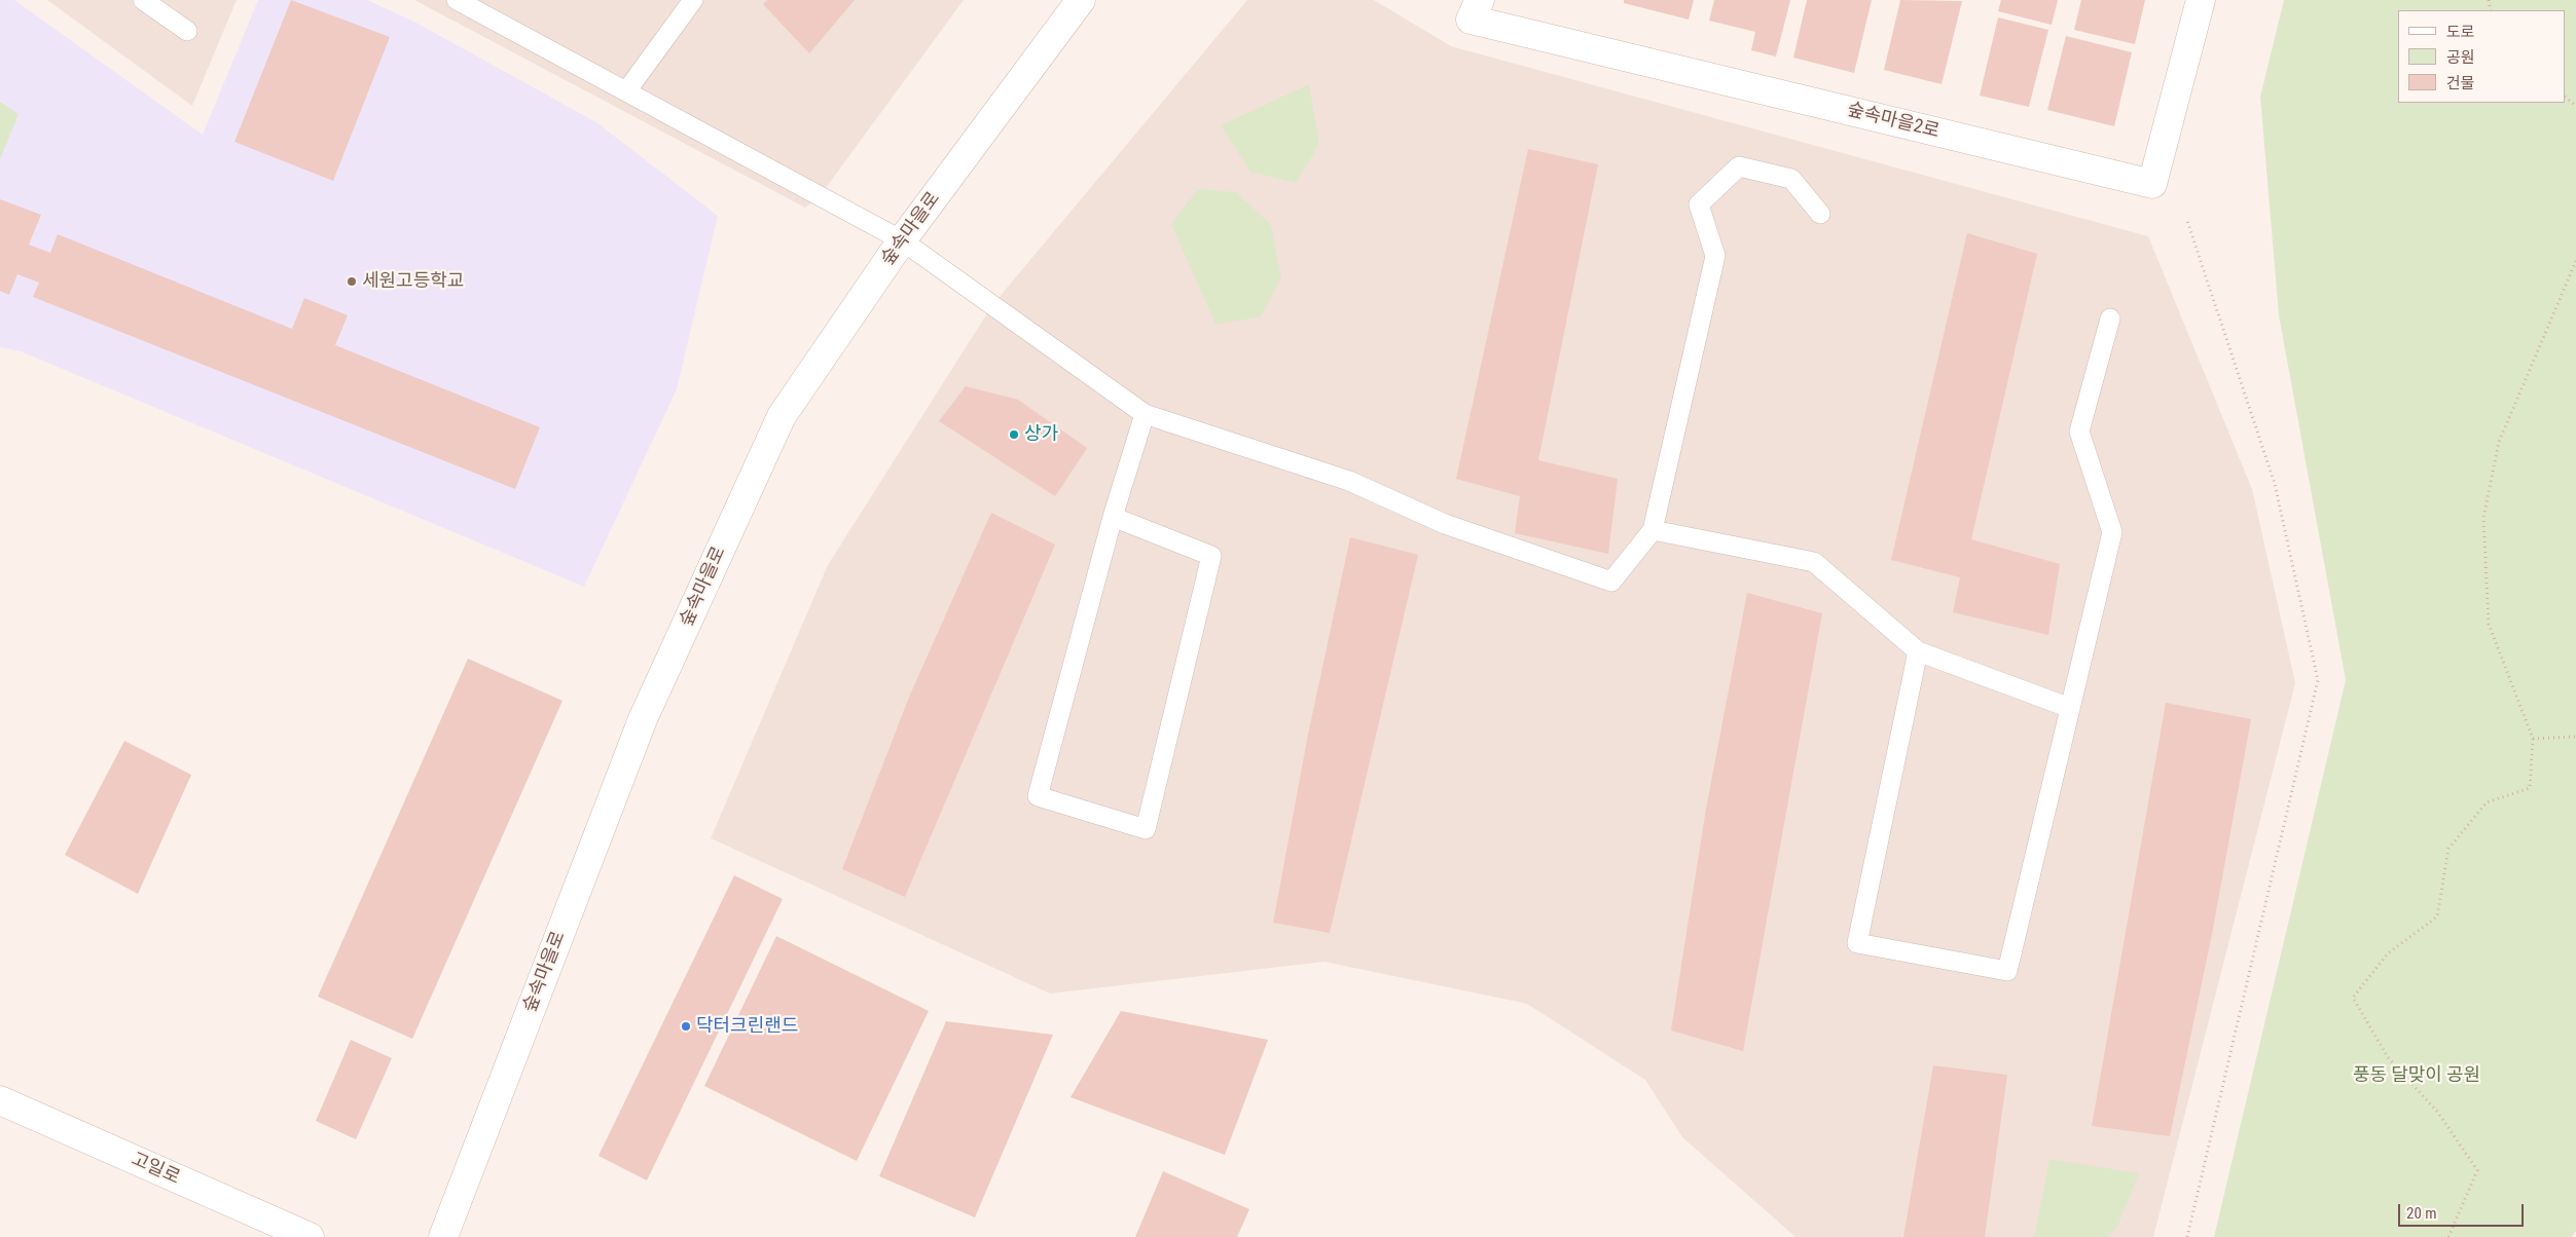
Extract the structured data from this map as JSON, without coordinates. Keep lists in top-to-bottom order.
{
  "streets": {
    "main road": ["숲속마을2로", "숲속마을로", "고일로"]
  },
  "parks": ["풍동 달맞이 공원"],
  "places": ["세원고등학교", "상가", "닥터크린랜드"],
  "legend": ["도로", "공원", "건물"],
  "scale_bar": "20 m"
}
